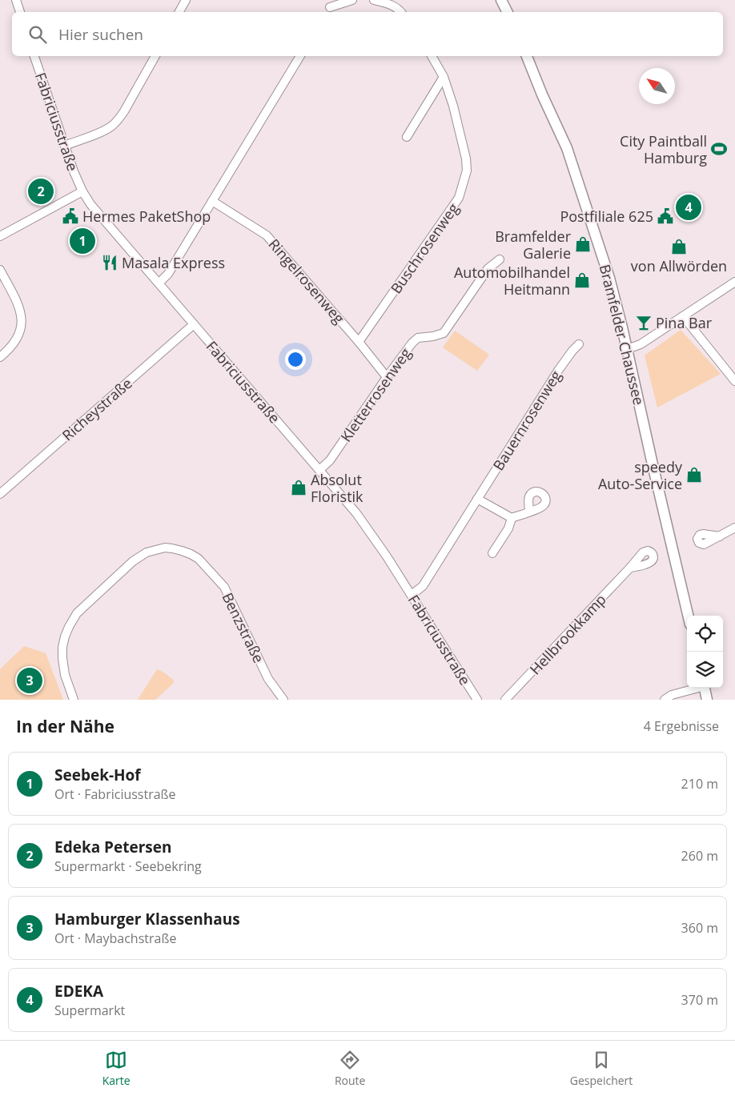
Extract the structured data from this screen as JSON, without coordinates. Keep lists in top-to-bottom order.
{
  "streets": {
    "main road": ["Bramfelder Chaussee"],
    "street": [
      "Fabriciusstraße",
      "Buschrosenweg",
      "Ringelrosenweg",
      "Kletterrosenweg",
      "Richeystraße",
      "Bauernrosenweg",
      "Benzstraße",
      "Hellbrookkamp"
    ]
  },
  "crossings": [
    ["Fabriciusstraße", "Kletterrosenweg"],
    ["Fabriciusstraße", "Richeystraße"],
    ["Fabriciusstraße", "Bauernrosenweg"],
    ["Buschrosenweg", "Ringelrosenweg"],
    ["Ringelrosenweg", "Kletterrosenweg"]
  ],
  "places": {
    "sports": ["City Paintball Hamburg"],
    "public building": ["Hermes PaketShop", "Postfiliale 625"],
    "shop": [
      "Bramfelder Galerie",
      "von Allwörden",
      "Automobilhandel Heitmann",
      "speedy Auto-Service",
      "Absolut Floristik"
    ],
    "restaurant": ["Masala Express"],
    "bar": ["Pina Bar"]
  },
  "north": "top left",
  "page": {
    "search": "Hier suchen",
    "pins": [
      "2",
      "4",
      "1",
      "3"
    ],
    "heading": ["In der Nähe", "4 Ergebnisse"],
    "list": [
      {
        "mark": "1",
        "name": "Seebek-Hof",
        "note": "Ort · Fabriciusstraße",
        "value": "210 m"
      },
      {
        "mark": "2",
        "name": "Edeka Petersen",
        "note": "Supermarkt · Seebekring",
        "value": "260 m"
      },
      {
        "mark": "3",
        "name": "Hamburger Klassenhaus",
        "note": "Ort · Maybachstraße",
        "value": "360 m"
      },
      {
        "mark": "4",
        "name": "EDEKA",
        "note": "Supermarkt",
        "value": "370 m"
      }
    ],
    "nav": ["Karte", "Route", "Gespeichert"]
  }
}
